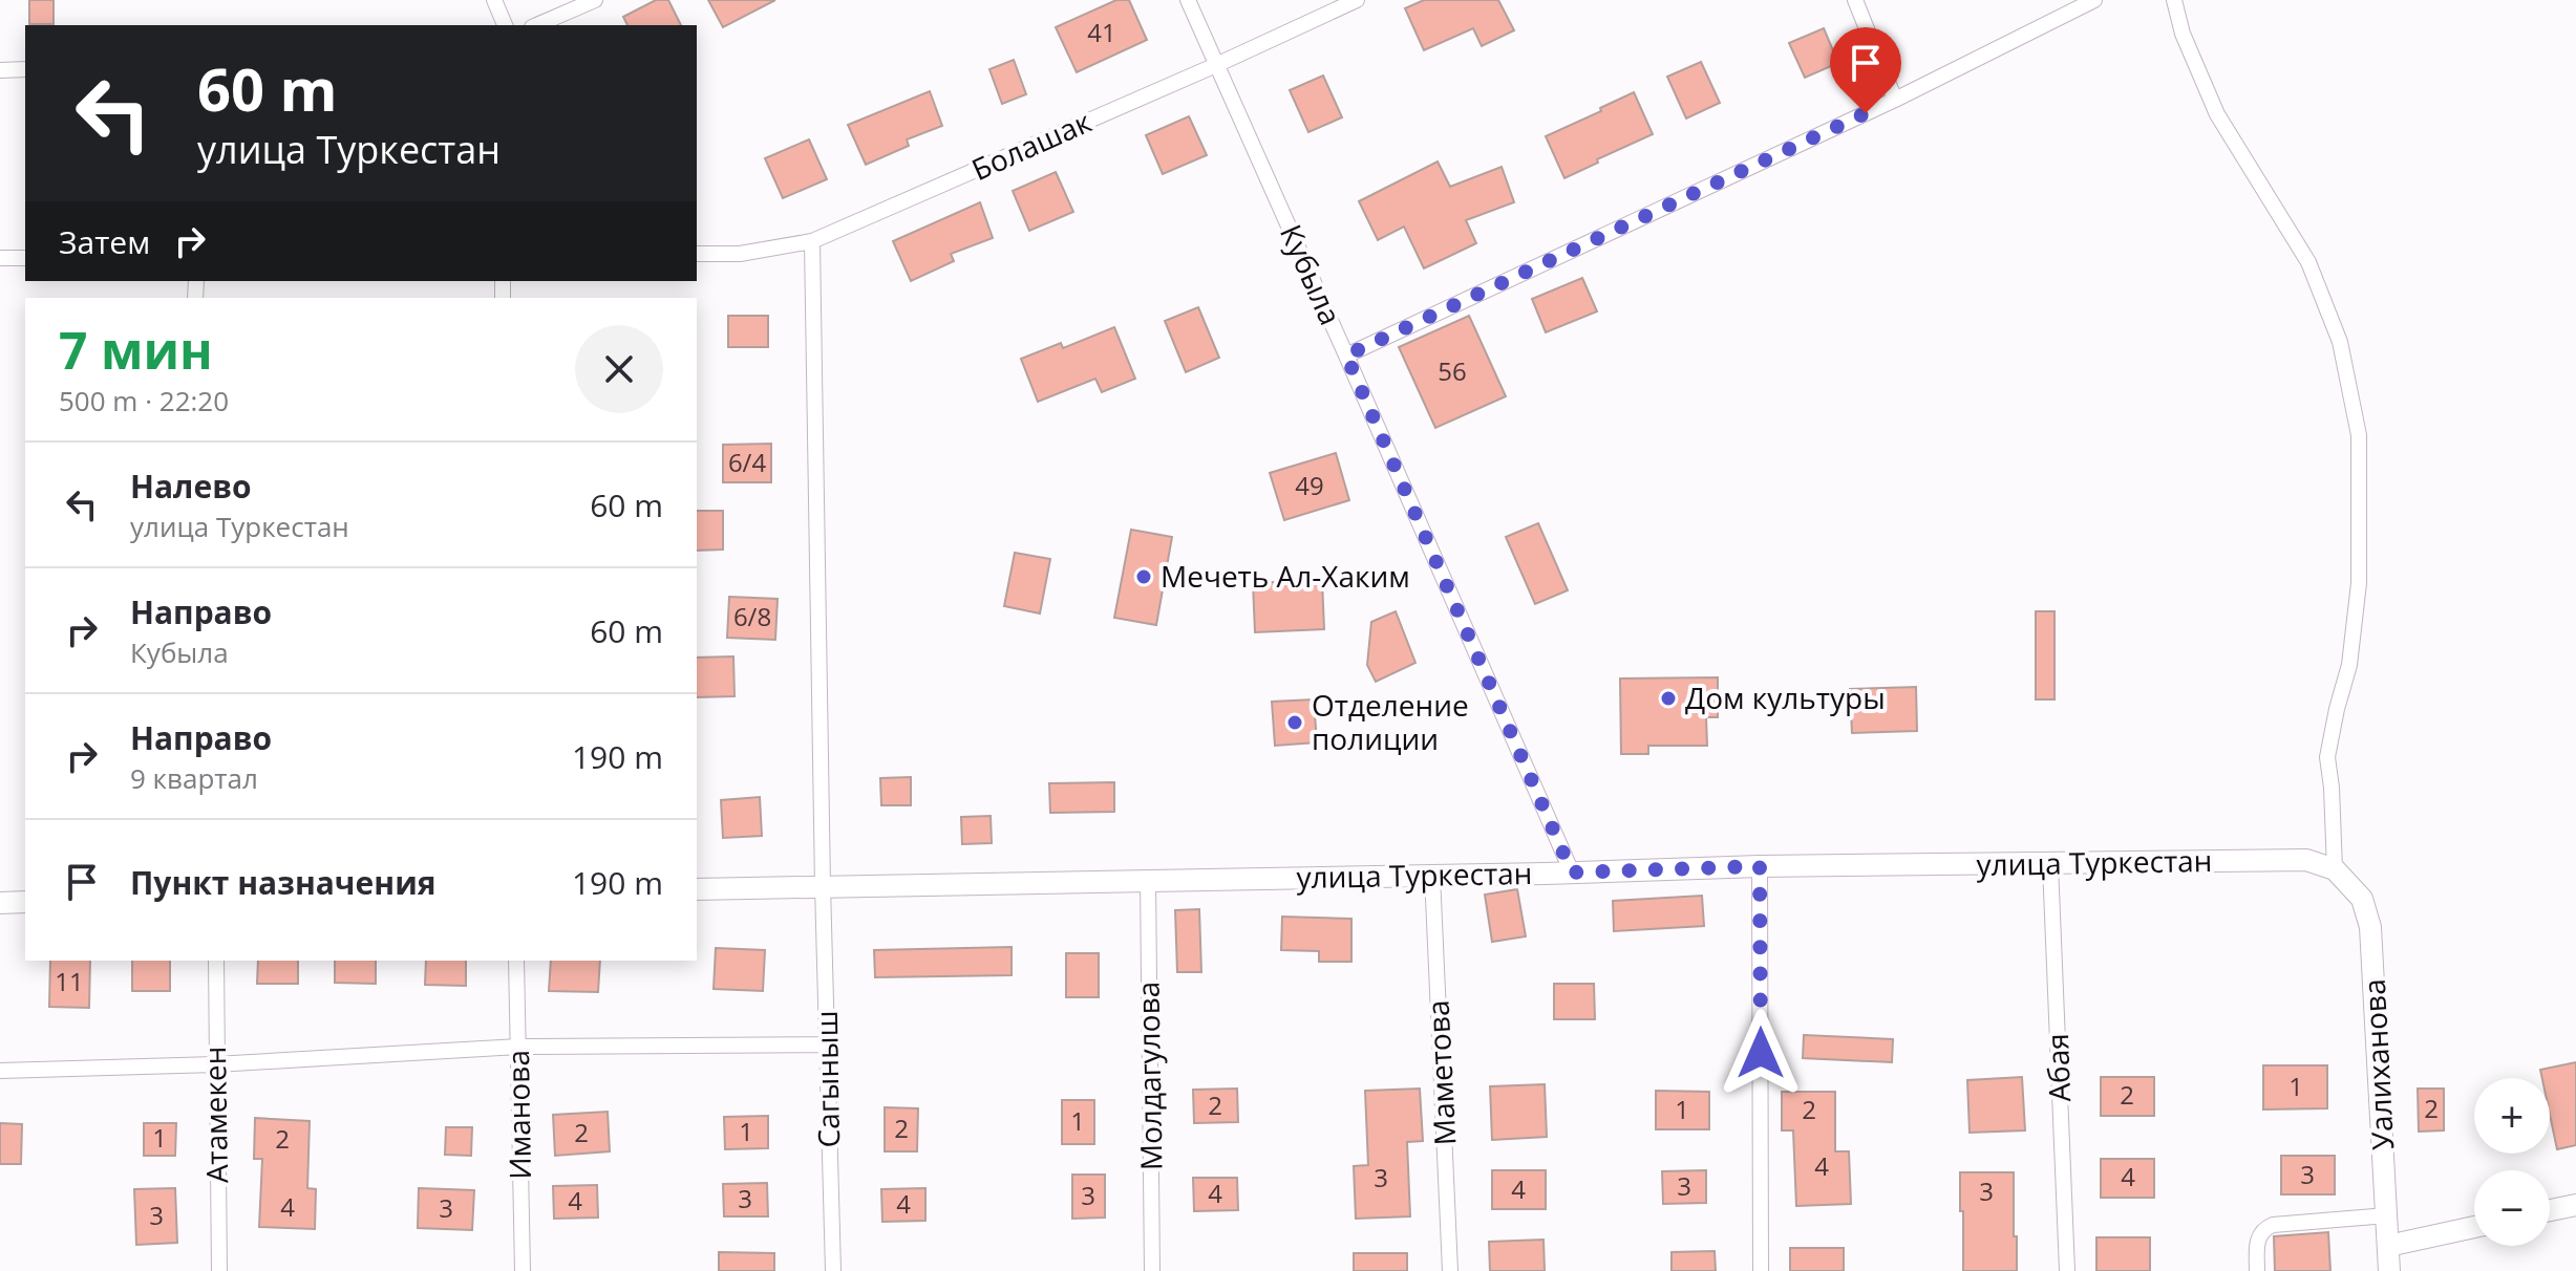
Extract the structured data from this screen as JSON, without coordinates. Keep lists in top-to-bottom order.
{
  "streets": {
    "street": [
      "Болашак",
      "Кубыла",
      "улица Туркестан",
      "Уалиханова",
      "Абая",
      "Маметова",
      "Молдагулова",
      "Сагыныш",
      "Атамекен",
      "Иманова"
    ]
  },
  "crossings": [
    ["Болашак", "Кубыла"],
    ["Болашак", "Сагыныш"],
    ["Кубыла", "улица Туркестан"],
    ["улица Туркестан", "Уалиханова"],
    ["улица Туркестан", "Абая"],
    ["улица Туркестан", "Маметова"],
    ["улица Туркестан", "Молдагулова"],
    ["улица Туркестан", "Сагыныш"]
  ],
  "places": ["Мечеть Ал-Хаким", "Дом культуры", "Отделение полиции"],
  "house_numbers": [
    "41",
    "56",
    "6/4",
    "49",
    "6/8",
    "11",
    "1",
    "2",
    "2",
    "2",
    "1",
    "2",
    "1",
    "2",
    "1",
    "2",
    "1",
    "2",
    "4",
    "3",
    "4",
    "3",
    "3",
    "4",
    "3",
    "4",
    "3",
    "3",
    "4",
    "4",
    "4",
    "3",
    "3"
  ],
  "page": {
    "turn": ["60 m", "улица Туркестан"],
    "then": "Затем",
    "heading": ["7 мин", "500 m · 22:20"],
    "list": [
      {
        "name": "Налево",
        "note": "улица Туркестан",
        "value": "60 m"
      },
      {
        "name": "Направо",
        "note": "Кубыла",
        "value": "60 m"
      },
      {
        "name": "Направо",
        "note": "9 квартал",
        "value": "190 m"
      },
      {
        "name": "Пункт назначения",
        "value": "190 m"
      }
    ],
    "map_buttons": ["+", "−"]
  }
}
